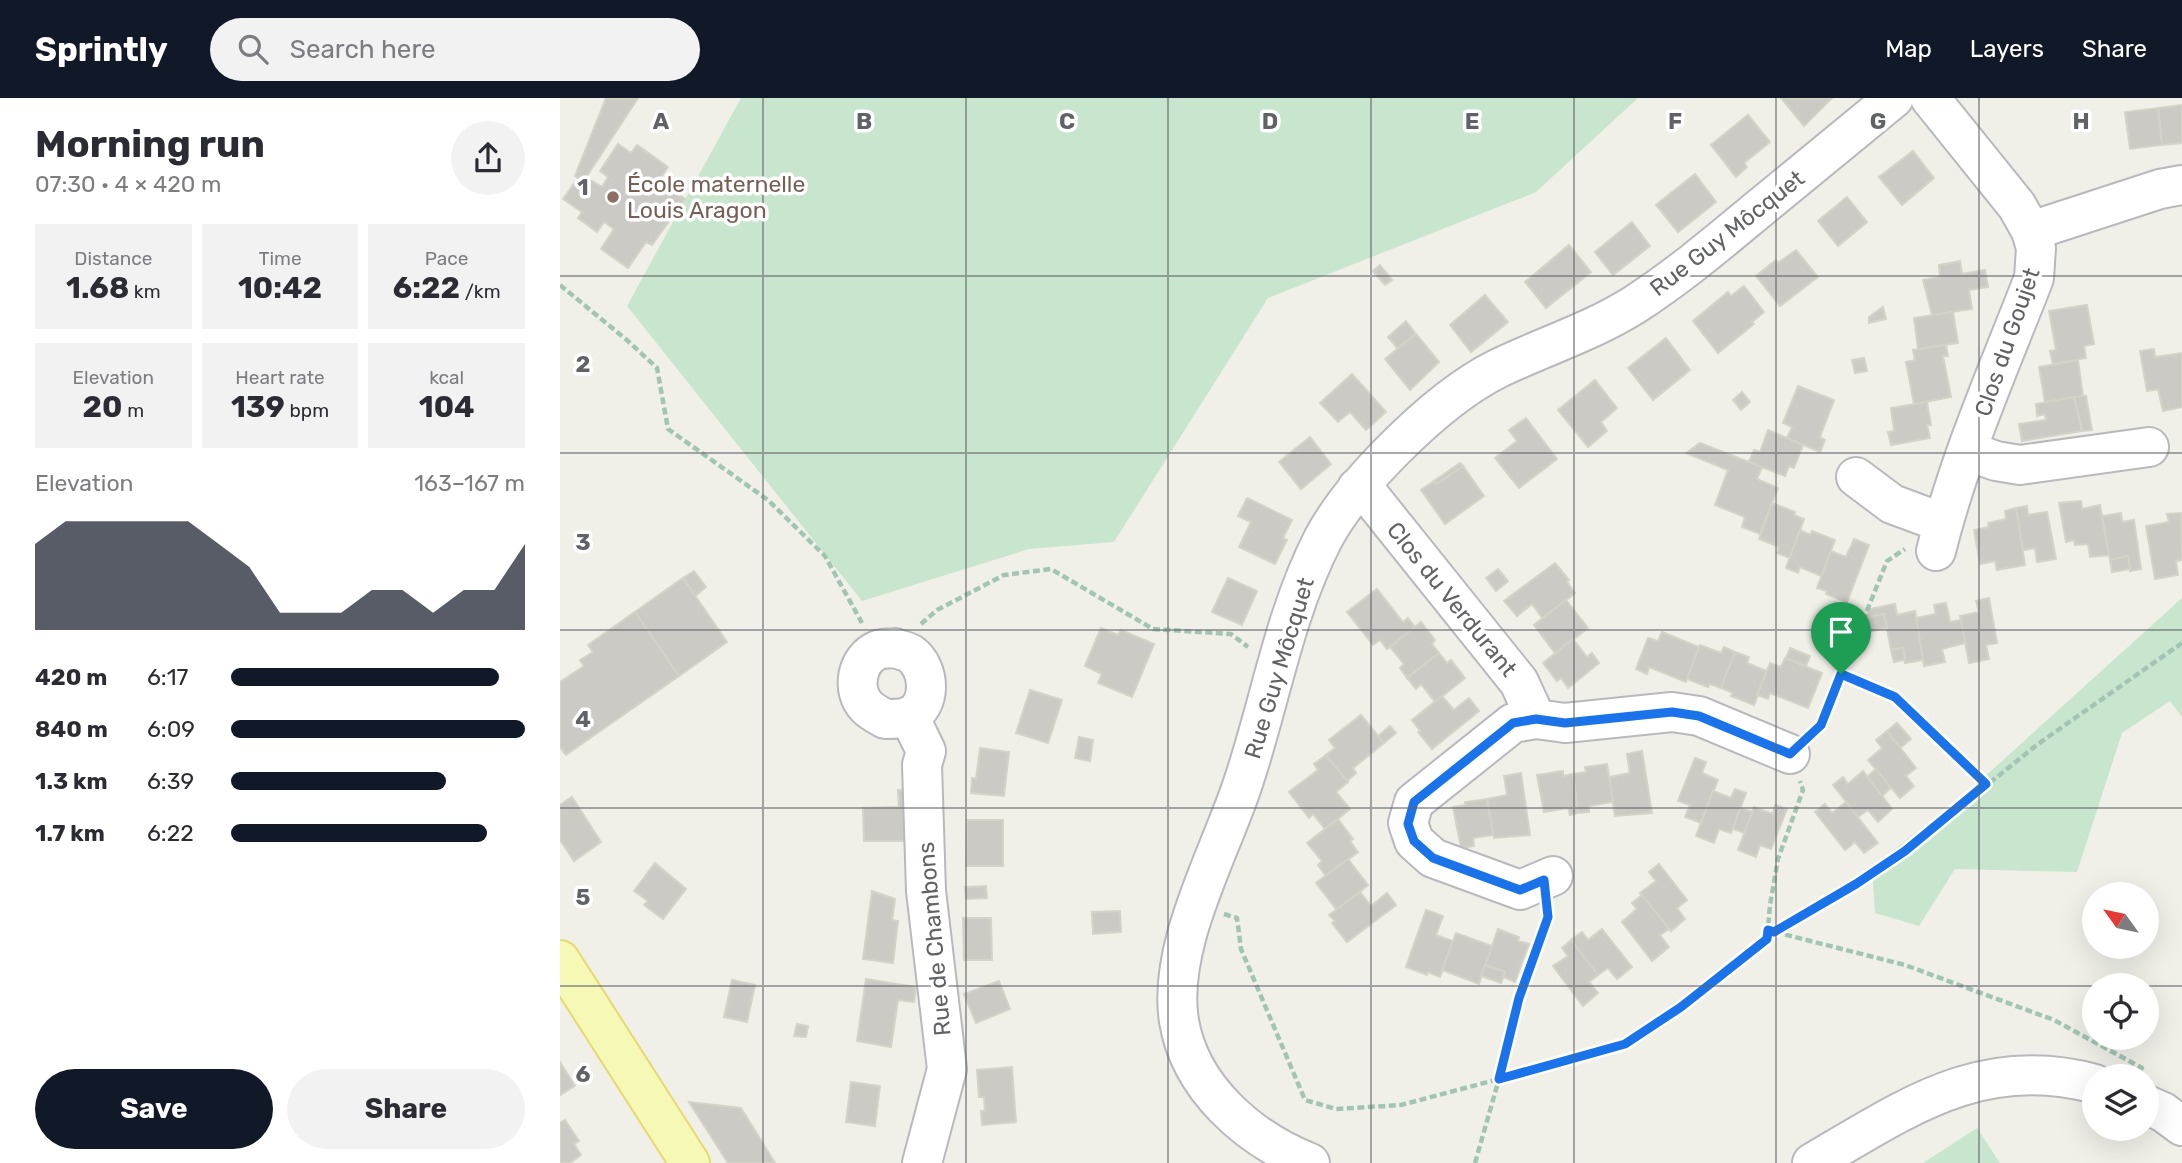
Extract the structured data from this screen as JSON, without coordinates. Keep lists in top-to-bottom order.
{
  "streets": {
    "street": [
      "Rue Guy Môcquet",
      "Clos du Goujet",
      "Clos du Verdurant",
      "Rue de Chambons"
    ]
  },
  "crossings": [
    ["Rue Guy Môcquet", "Clos du Verdurant"]
  ],
  "places": ["École maternelle Louis Aragon"],
  "north": "top left",
  "page": {
    "header": "Sprintly",
    "search": "Search here",
    "nav": ["Map", "Layers", "Share"],
    "heading": ["Morning run", "07:30 · 4 × 420 m"],
    "stats": [
      ["Distance", "1.68 km"],
      ["Time", "10:42"],
      ["Pace", "6:22 /km"],
      ["Elevation", "20 m"],
      ["Heart rate", "139 bpm"],
      ["kcal", "104"]
    ],
    "chart": ["Elevation", "163–167 m"],
    "list": [
      {
        "name": "420 m",
        "note": "6:17"
      },
      {
        "name": "840 m",
        "note": "6:09"
      },
      {
        "name": "1.3 km",
        "note": "6:39"
      },
      {
        "name": "1.7 km",
        "note": "6:22"
      }
    ],
    "buttons": ["Save", "Share"]
  },
  "grid": {
    "columns": [
      "A",
      "B",
      "C",
      "D",
      "E",
      "F",
      "G",
      "H"
    ],
    "rows": [
      "1",
      "2",
      "3",
      "4",
      "5",
      "6"
    ]
  }
}
